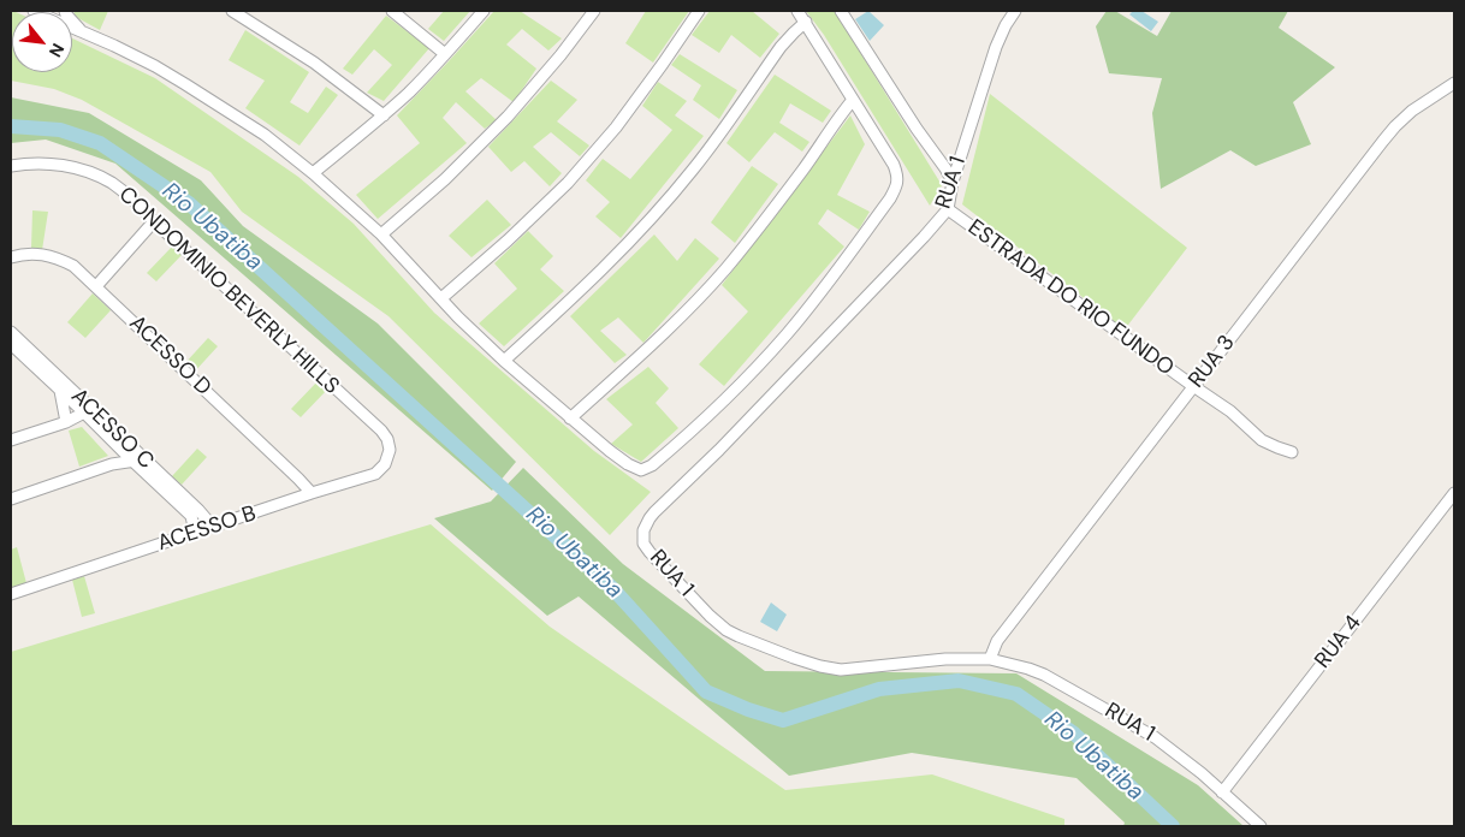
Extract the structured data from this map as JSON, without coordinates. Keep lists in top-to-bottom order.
{
  "streets": {
    "street": [
      "RUA 1",
      "CONDOMINIO BEVERLY HILLS",
      "ESTRADA DO RIO FUNDO",
      "ACESSO D",
      "RUA 3",
      "ACESSO C",
      "ACESSO B",
      "RUA 4"
    ]
  },
  "crossings": [
    ["RUA 1", "ESTRADA DO RIO FUNDO"],
    ["RUA 1", "RUA 3"],
    ["RUA 1", "RUA 4"],
    ["CONDOMINIO BEVERLY HILLS", "ACESSO B"],
    ["ESTRADA DO RIO FUNDO", "RUA 3"],
    ["ACESSO D", "ACESSO B"],
    ["ACESSO C", "ACESSO B"]
  ],
  "water": ["Rio Ubatiba"],
  "north": "bottom right"
}
